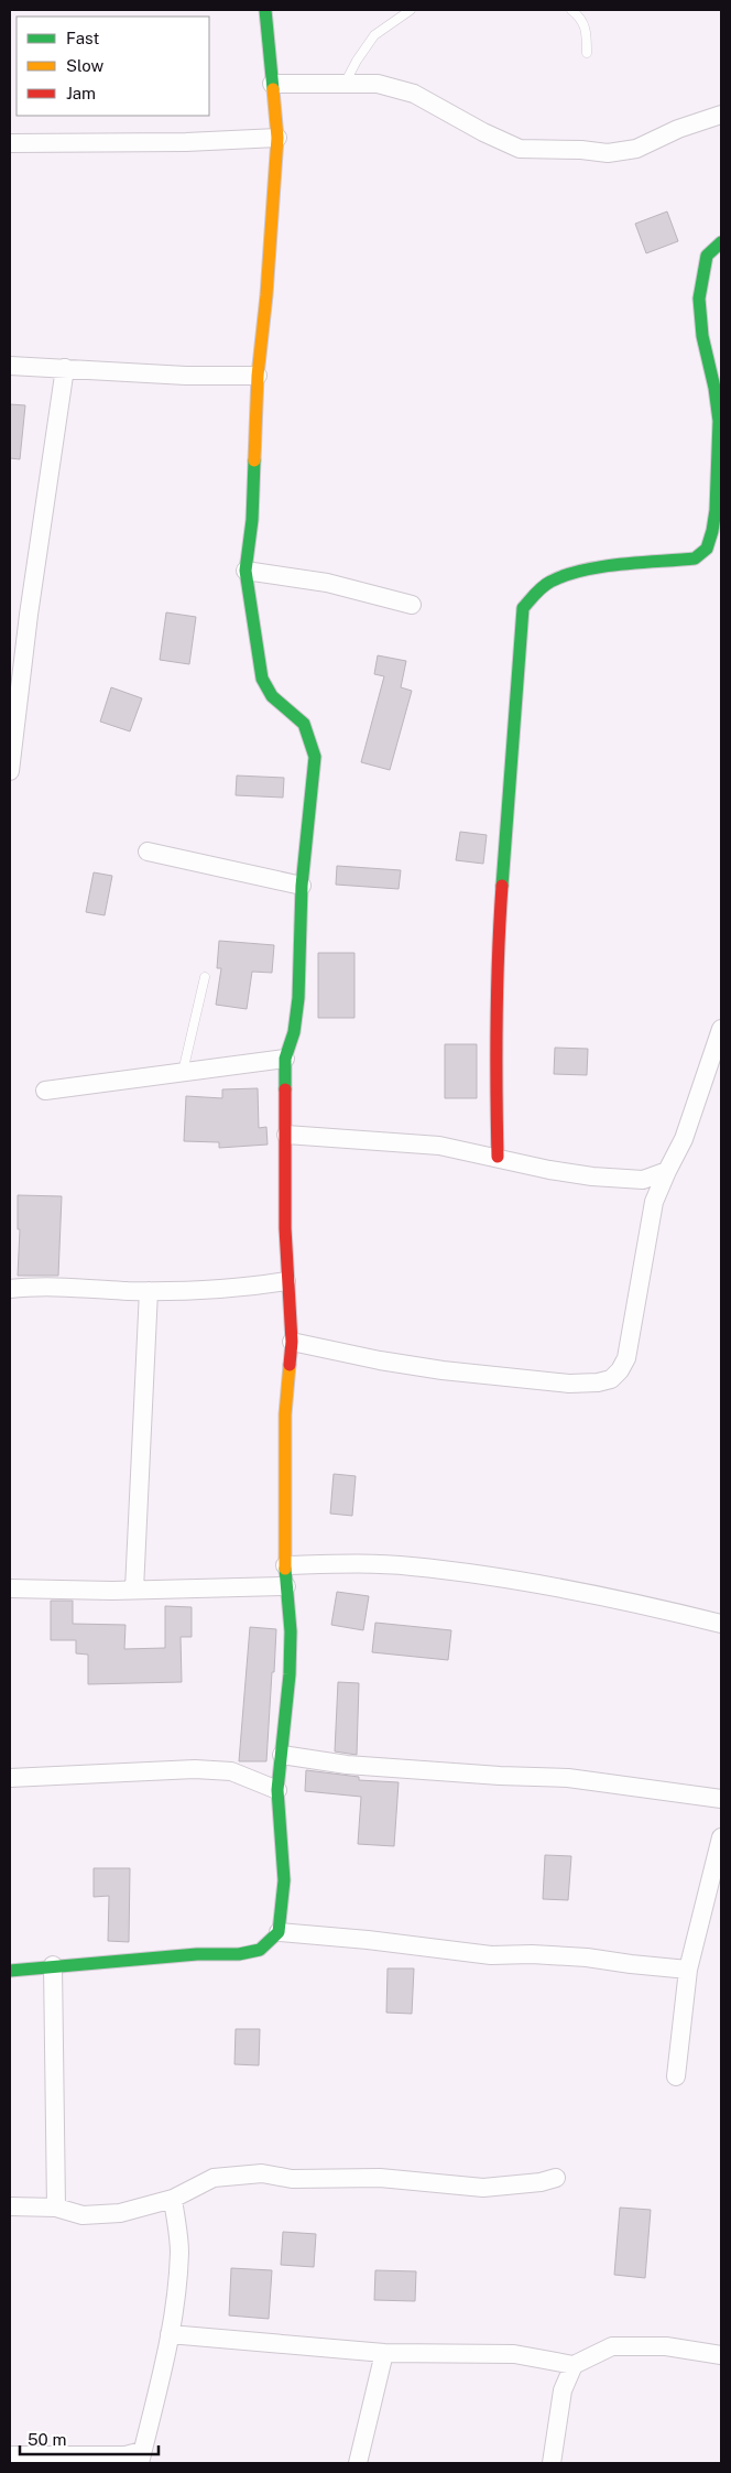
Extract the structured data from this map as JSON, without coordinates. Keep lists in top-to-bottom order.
{
  "legend": ["Fast", "Slow", "Jam"],
  "scale_bar": "50 m"
}
